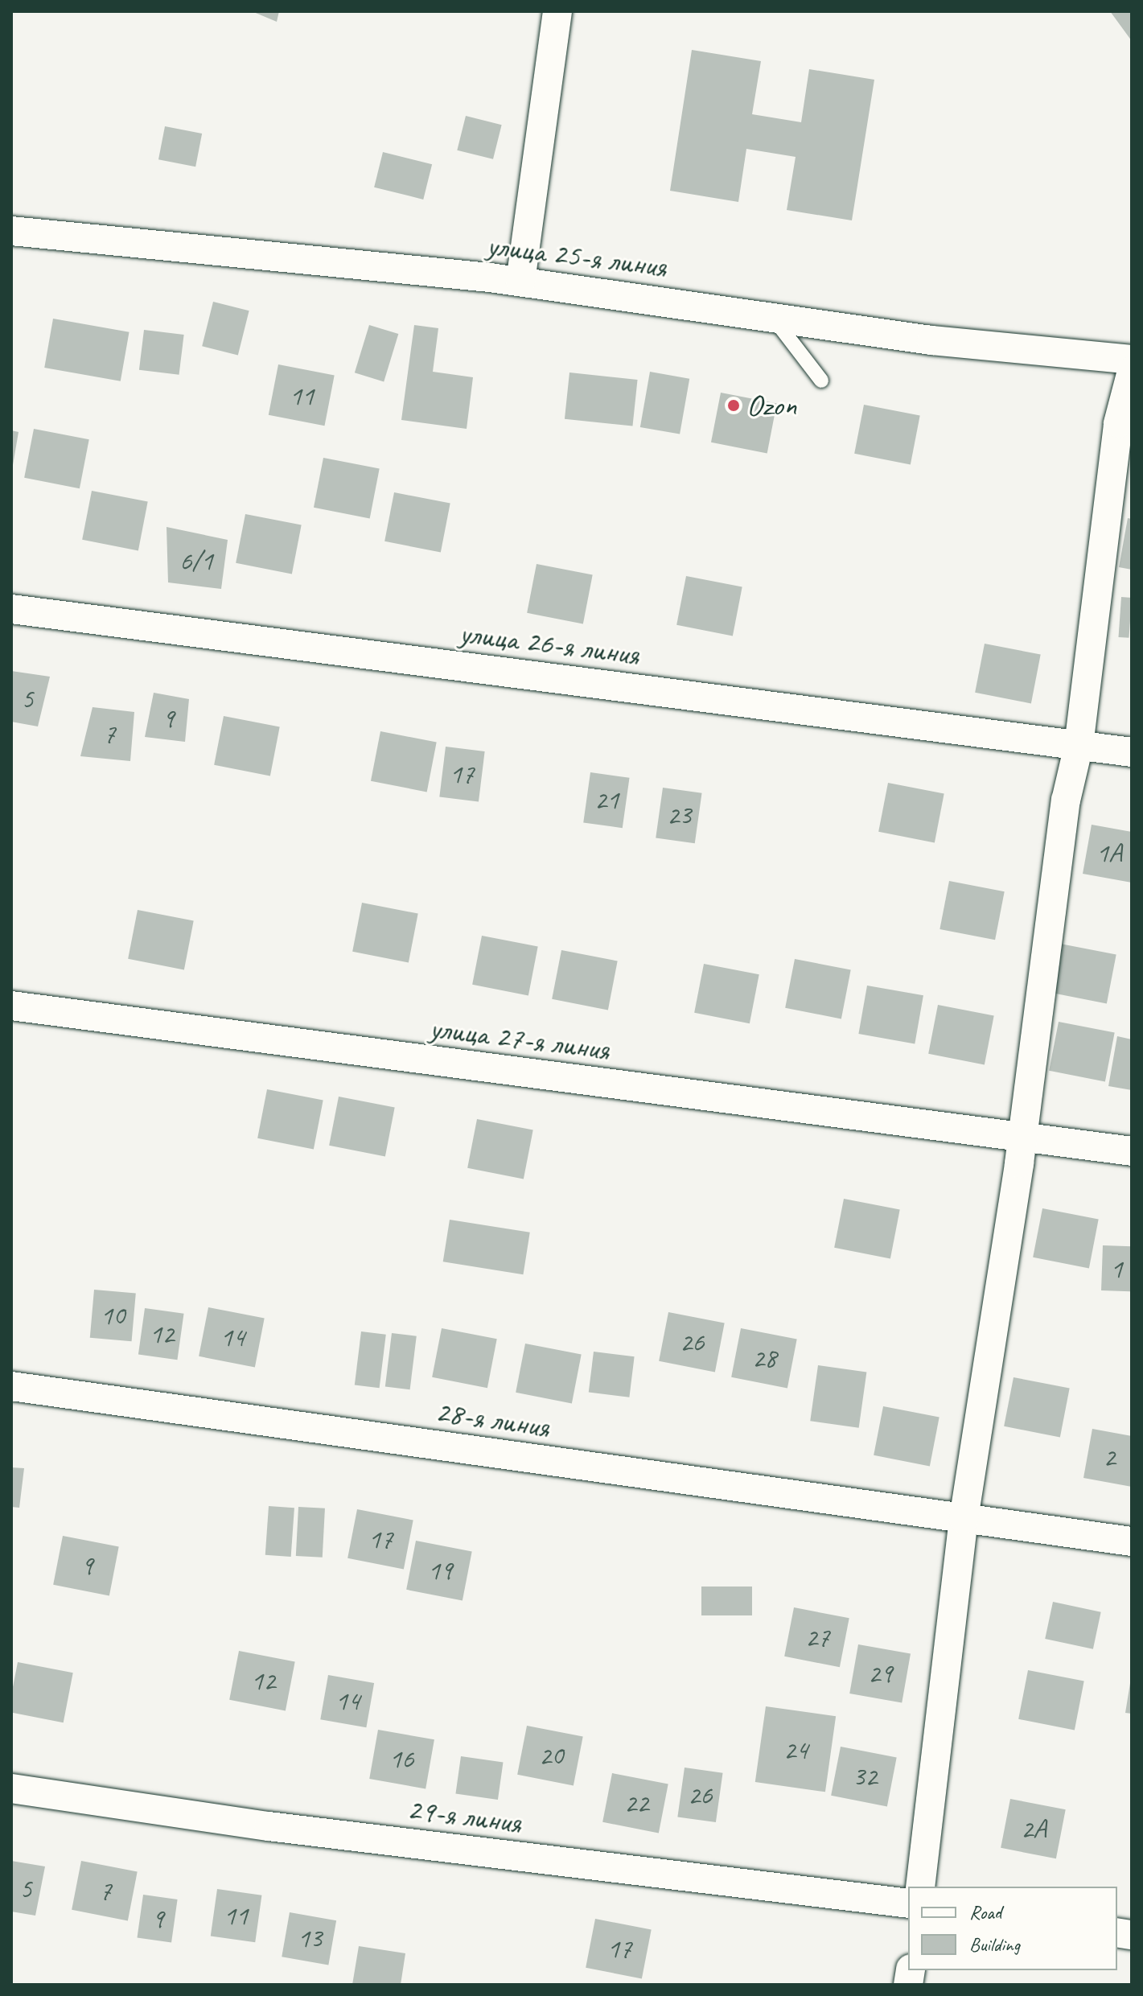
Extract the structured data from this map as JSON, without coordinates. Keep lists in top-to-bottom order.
{
  "streets": {
    "street": [
      "улица 25-я линия",
      "улица 26-я линия",
      "улица 27-я линия",
      "28-я линия",
      "29-я линия"
    ]
  },
  "places": ["Ozon"],
  "house_numbers": [
    "11",
    "6/1",
    "5",
    "9",
    "7",
    "17",
    "21",
    "23",
    "1А",
    "1",
    "10",
    "12",
    "14",
    "26",
    "28",
    "2",
    "17",
    "9",
    "19",
    "27",
    "29",
    "12",
    "14",
    "24",
    "20",
    "16",
    "32",
    "26",
    "22",
    "2А",
    "5",
    "7",
    "11",
    "9",
    "13",
    "17"
  ],
  "legend": ["Road", "Building"]
}
